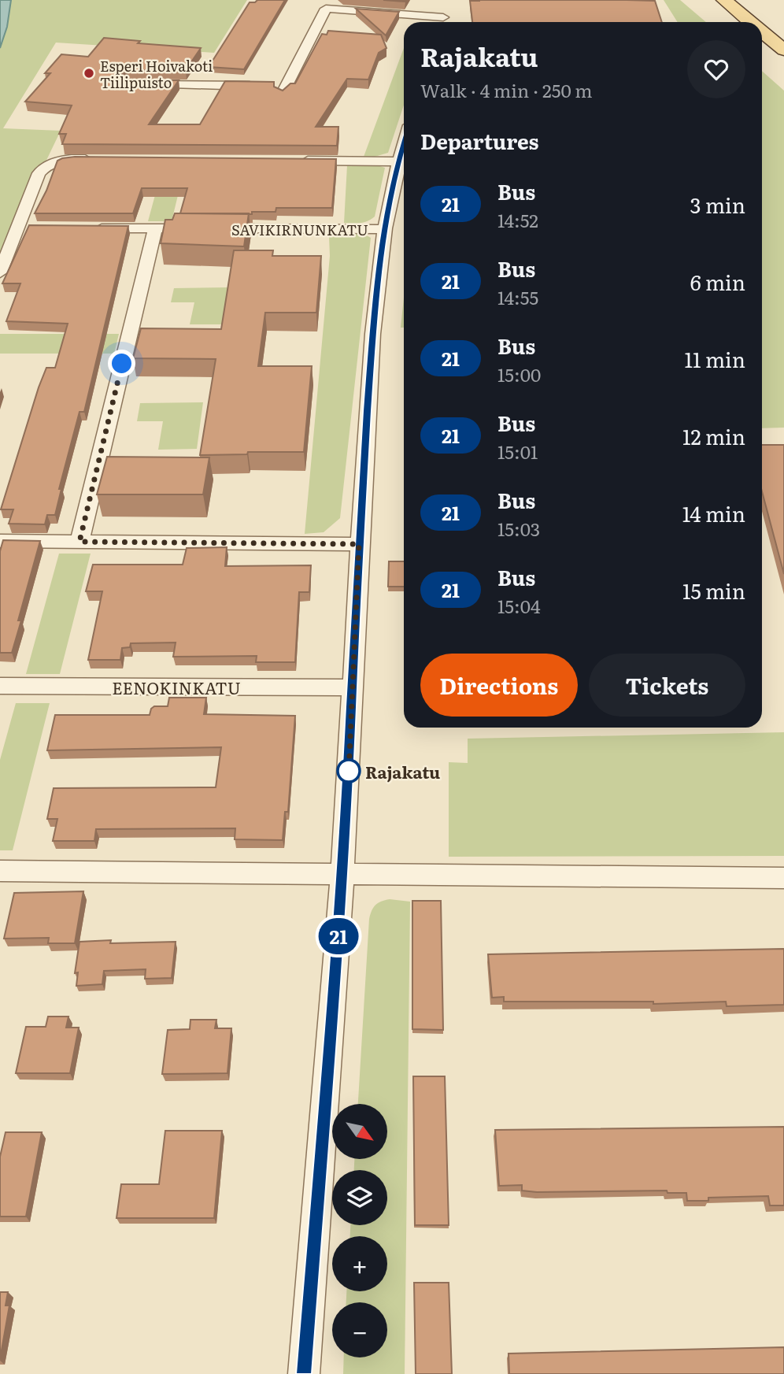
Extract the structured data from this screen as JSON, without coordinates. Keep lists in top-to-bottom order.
{
  "streets": {
    "street": ["SAVIKIRNUNKATU", "EENOKINKATU"]
  },
  "places": ["Esperi Hoivakoti Tiilipuisto", "Rajakatu"],
  "lines": ["bus line 21"],
  "north": "bottom right",
  "page": {
    "on_map": "21",
    "heading": [
      ["Rajakatu", "Walk · 4 min · 250 m"],
      "Departures"
    ],
    "list": [
      {
        "mark": "21",
        "name": "Bus",
        "note": "14:52",
        "value": "3 min"
      },
      {
        "mark": "21",
        "name": "Bus",
        "note": "14:55",
        "value": "6 min"
      },
      {
        "mark": "21",
        "name": "Bus",
        "note": "15:00",
        "value": "11 min"
      },
      {
        "mark": "21",
        "name": "Bus",
        "note": "15:01",
        "value": "12 min"
      },
      {
        "mark": "21",
        "name": "Bus",
        "note": "15:03",
        "value": "14 min"
      },
      {
        "mark": "21",
        "name": "Bus",
        "note": "15:04",
        "value": "15 min"
      }
    ],
    "buttons": ["Directions", "Tickets"],
    "map_buttons": ["+", "−"]
  }
}
